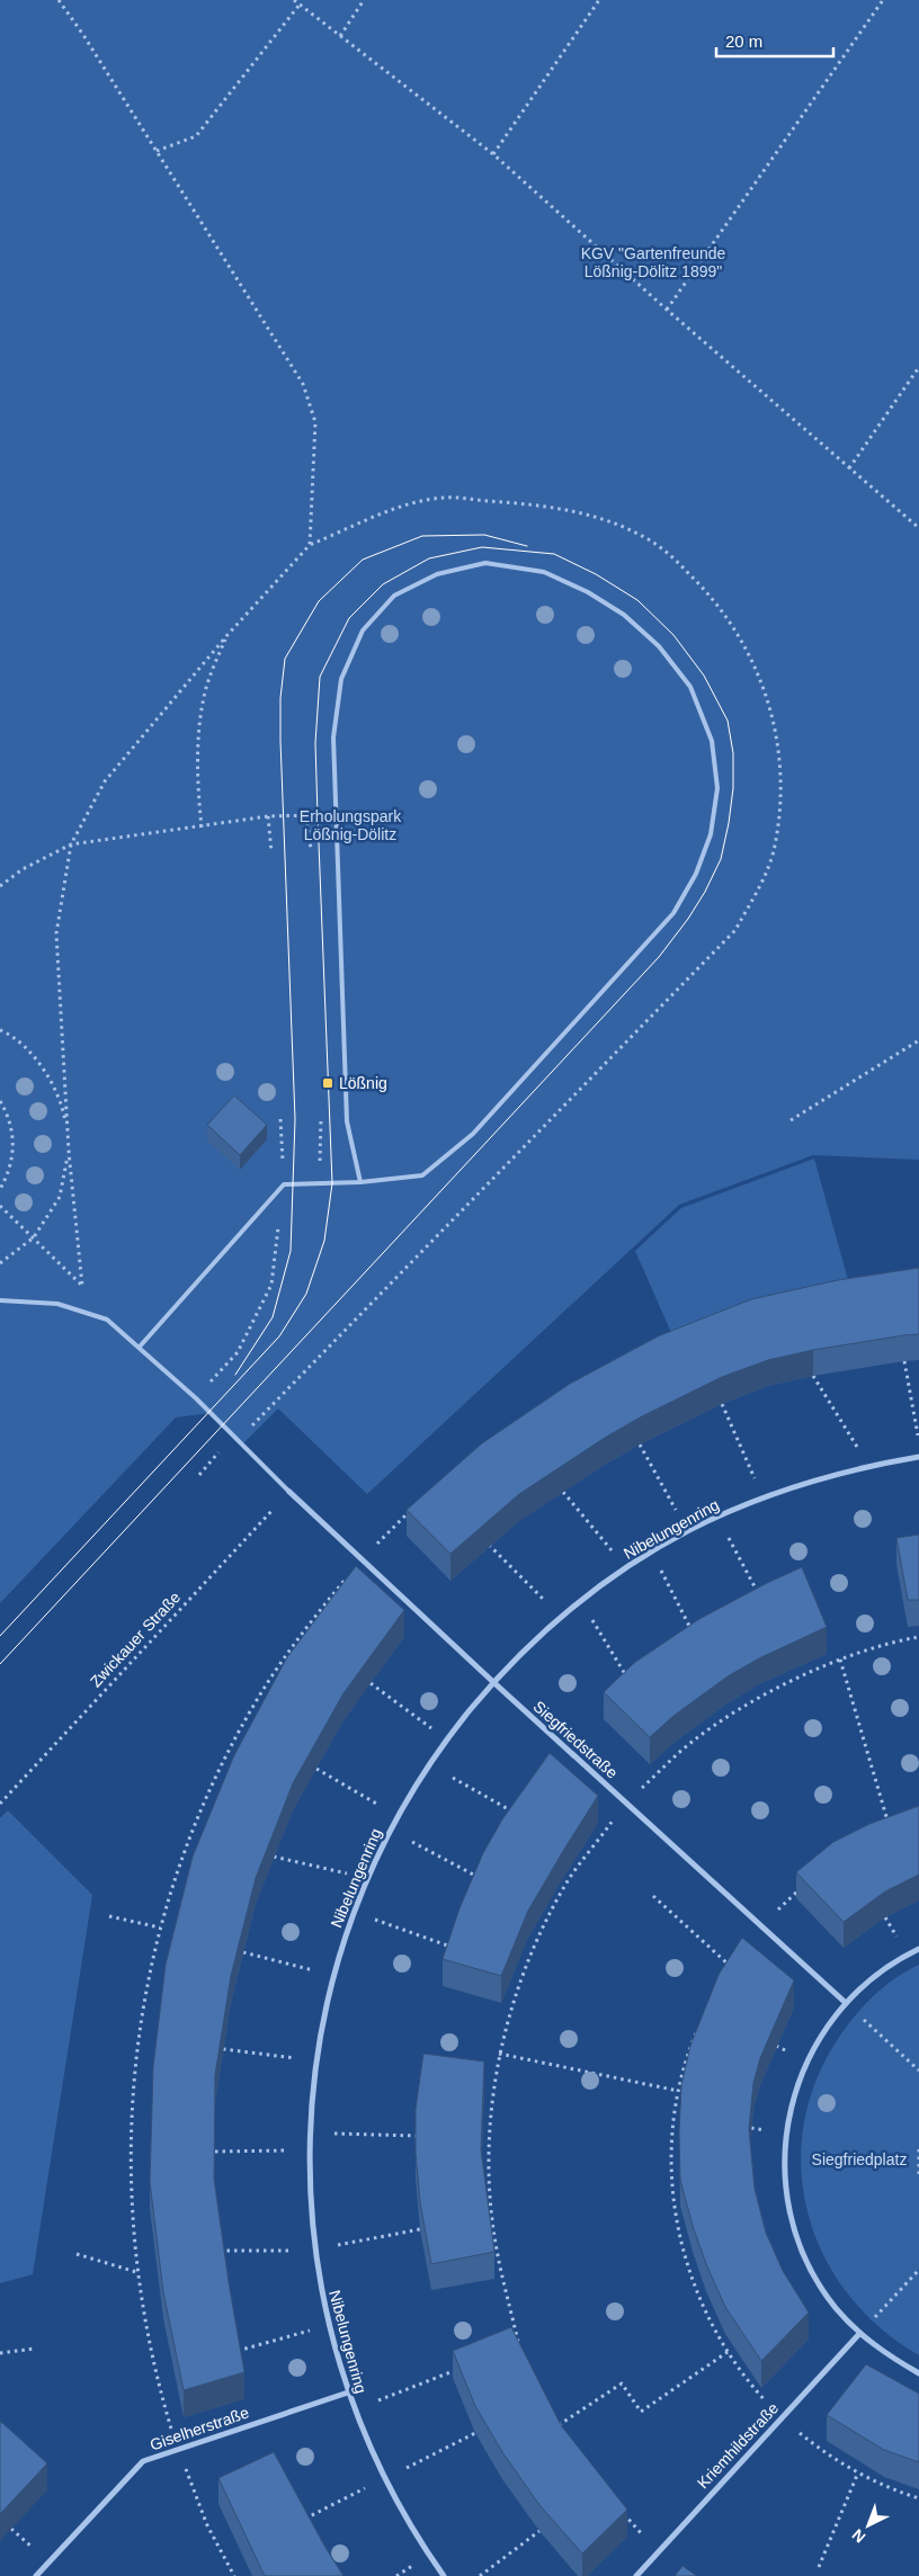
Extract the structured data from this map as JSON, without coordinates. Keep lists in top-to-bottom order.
{
  "streets": {
    "street": [
      "Nibelungenring",
      "Siegfriedstraße",
      "Giselherstraße",
      "Kriemhildstraße"
    ],
    "path": ["Zwickauer Straße"]
  },
  "crossings": [
    ["Nibelungenring", "Siegfriedstraße"],
    ["Nibelungenring", "Giselherstraße"],
    ["Zwickauer Straße", "Siegfriedstraße"]
  ],
  "parks": ["KGV \"Gartenfreunde Lößnig-Dölitz 1899\"", "Erholungspark Lößnig-Dölitz", "Siegfriedplatz"],
  "places": {
    "transit": ["Lößnig"]
  },
  "scale_bar": "20 m",
  "north": "bottom left"
}
